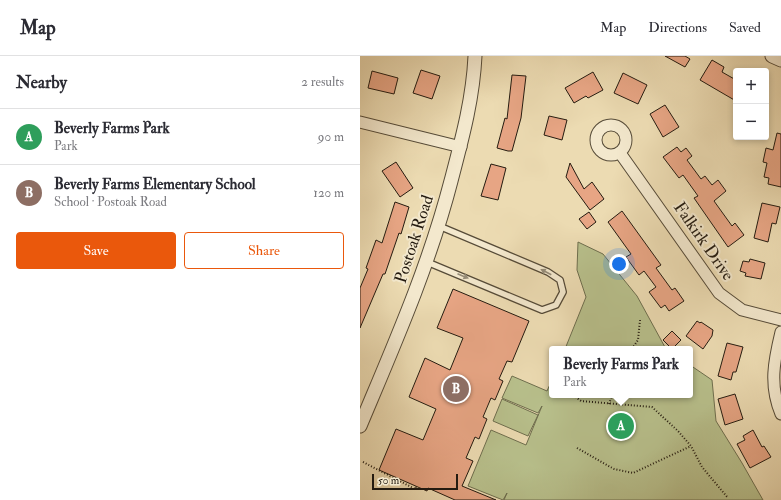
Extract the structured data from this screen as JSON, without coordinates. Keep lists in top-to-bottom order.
{
  "streets": {
    "street": ["Postoak Road", "Falkirk Drive"]
  },
  "scale_bar": "50 m",
  "page": {
    "header": "Map",
    "nav": ["Map", "Directions", "Saved"],
    "heading": ["Nearby", "2 results"],
    "map_buttons": ["+", "−"],
    "list": [
      {
        "mark": "A",
        "name": "Beverly Farms Park",
        "note": "Park",
        "value": "90 m"
      },
      {
        "mark": "B",
        "name": "Beverly Farms Elementary School",
        "note": "School · Postoak Road",
        "value": "120 m"
      }
    ],
    "buttons": ["Save", "Share"],
    "popup": ["Beverly Farms Park", "Park"],
    "pins": ["B", "A"],
    "scale": "50 m"
  }
}
